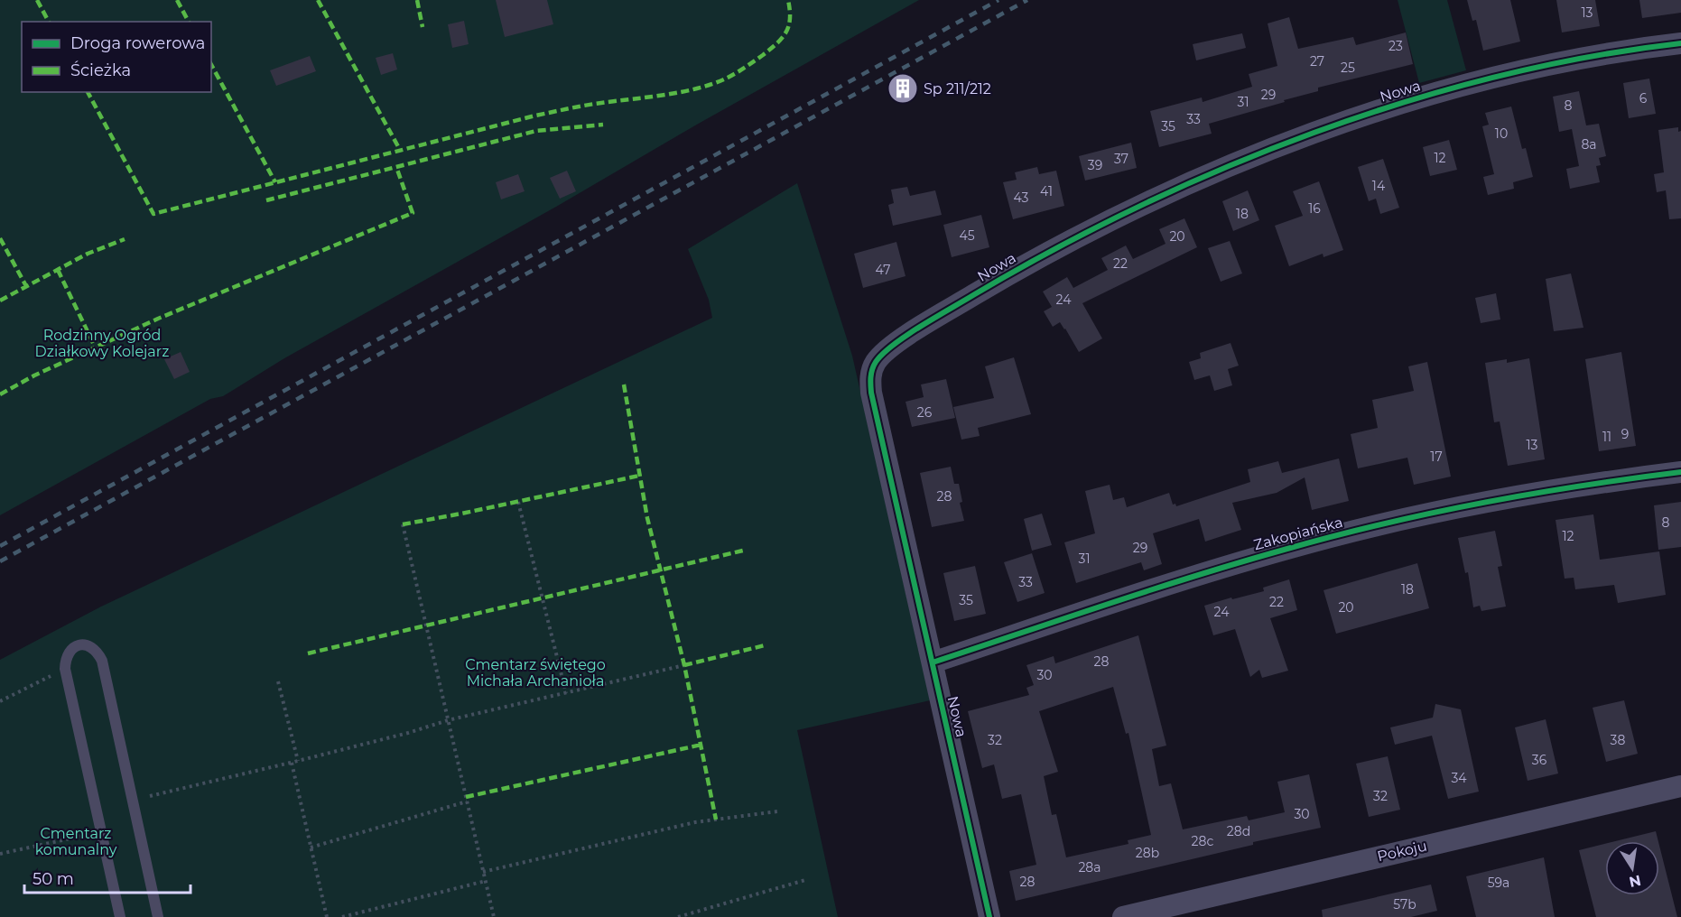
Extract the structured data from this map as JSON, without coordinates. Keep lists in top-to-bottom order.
{
  "streets": {
    "street": ["Nowa", "Zakopiańska", "Pokoju"]
  },
  "crossings": [
    ["Nowa", "Zakopiańska"]
  ],
  "parks": ["Rodzinny Ogród Działkowy Kolejarz", "Cmentarz świętego Michała Archanioła", "Cmentarz komunalny"],
  "places": {
    "building": ["Sp 211/212"]
  },
  "house_numbers": [
    "13",
    "23",
    "27",
    "25",
    "29",
    "6",
    "31",
    "8",
    "33",
    "35",
    "10",
    "8a",
    "12",
    "37",
    "39",
    "14",
    "41",
    "43",
    "16",
    "18",
    "45",
    "20",
    "22",
    "47",
    "24",
    "26",
    "9",
    "11",
    "13",
    "17",
    "28",
    "8",
    "12",
    "29",
    "31",
    "33",
    "18",
    "35",
    "22",
    "20",
    "24",
    "28",
    "30",
    "32",
    "38",
    "36",
    "34",
    "32",
    "30",
    "28d",
    "28c",
    "28b",
    "28a",
    "28",
    "59a",
    "57b"
  ],
  "legend": ["Droga rowerowa", "Ścieżka"],
  "scale_bar": "50 m",
  "north": "bottom"
}
